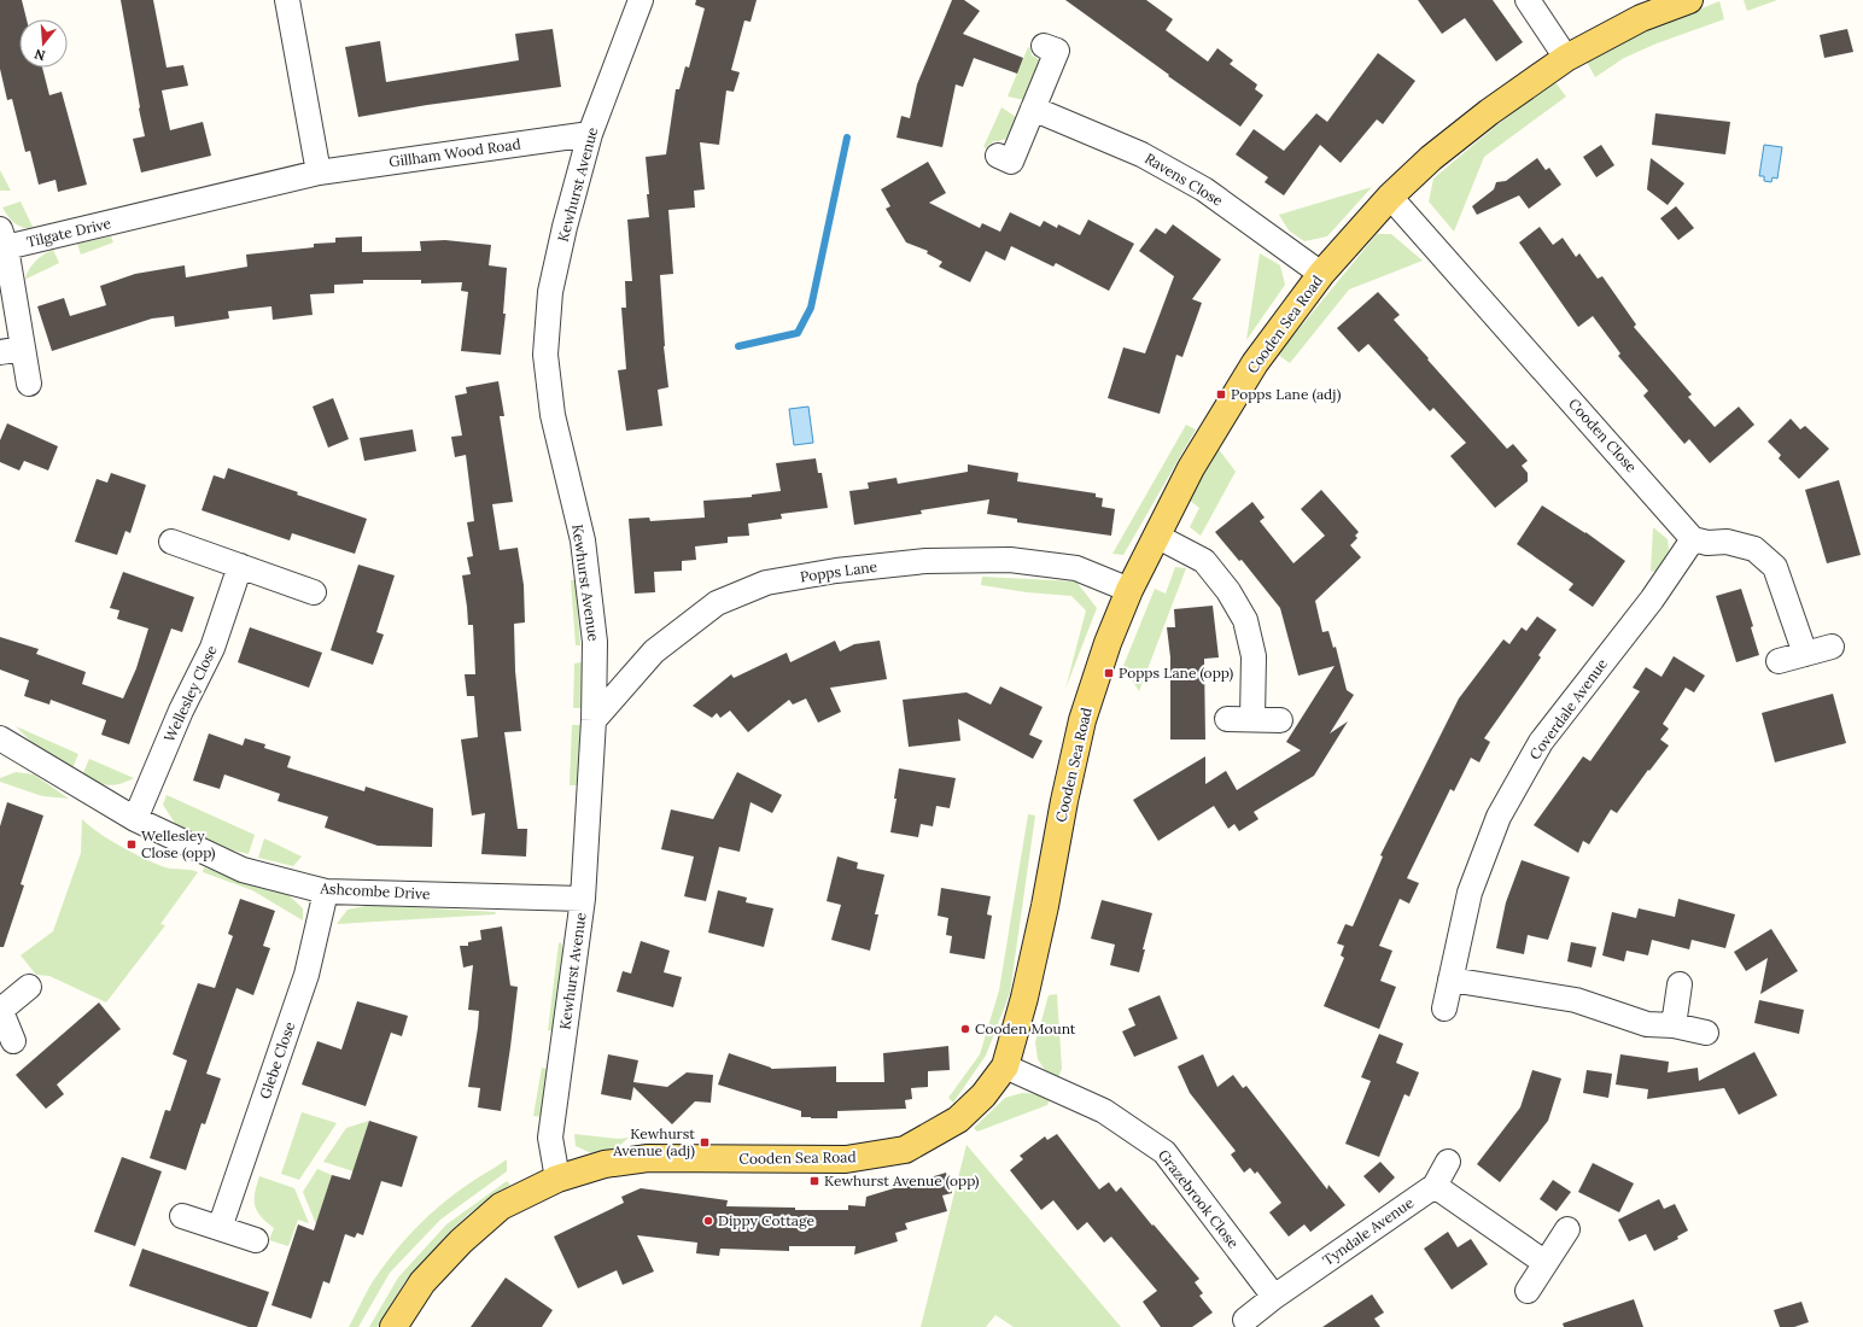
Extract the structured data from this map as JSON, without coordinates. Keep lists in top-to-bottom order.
{
  "streets": {
    "main road": ["Cooden Sea Road"],
    "street": [
      "Gillham Wood Road",
      "Ravens Close",
      "Kewhurst Avenue",
      "Tilgate Drive",
      "Cooden Close",
      "Popps Lane",
      "Wellesley Close",
      "Coverdale Avenue",
      "Ashcombe Drive",
      "Glebe Close",
      "Grazebrook Close",
      "Tyndale Avenue"
    ]
  },
  "crossings": [
    ["Gillham Wood Road", "Kewhurst Avenue"],
    ["Gillham Wood Road", "Tilgate Drive"],
    ["Ravens Close", "Cooden Sea Road"],
    ["Kewhurst Avenue", "Cooden Sea Road"],
    ["Kewhurst Avenue", "Popps Lane"],
    ["Kewhurst Avenue", "Ashcombe Drive"],
    ["Cooden Sea Road", "Cooden Close"],
    ["Cooden Sea Road", "Popps Lane"],
    ["Cooden Sea Road", "Grazebrook Close"],
    ["Cooden Close", "Coverdale Avenue"],
    ["Wellesley Close", "Ashcombe Drive"],
    ["Ashcombe Drive", "Glebe Close"],
    ["Grazebrook Close", "Tyndale Avenue"]
  ],
  "places": {
    "transit": [
      "Popps Lane (adj)",
      "Popps Lane (opp)",
      "Wellesley Close (opp)",
      "Kewhurst Avenue (adj)",
      "Kewhurst Avenue (opp)"
    ],
    "other": ["Cooden Mount", "Dippy Cottage"]
  },
  "north": "bottom"
}
